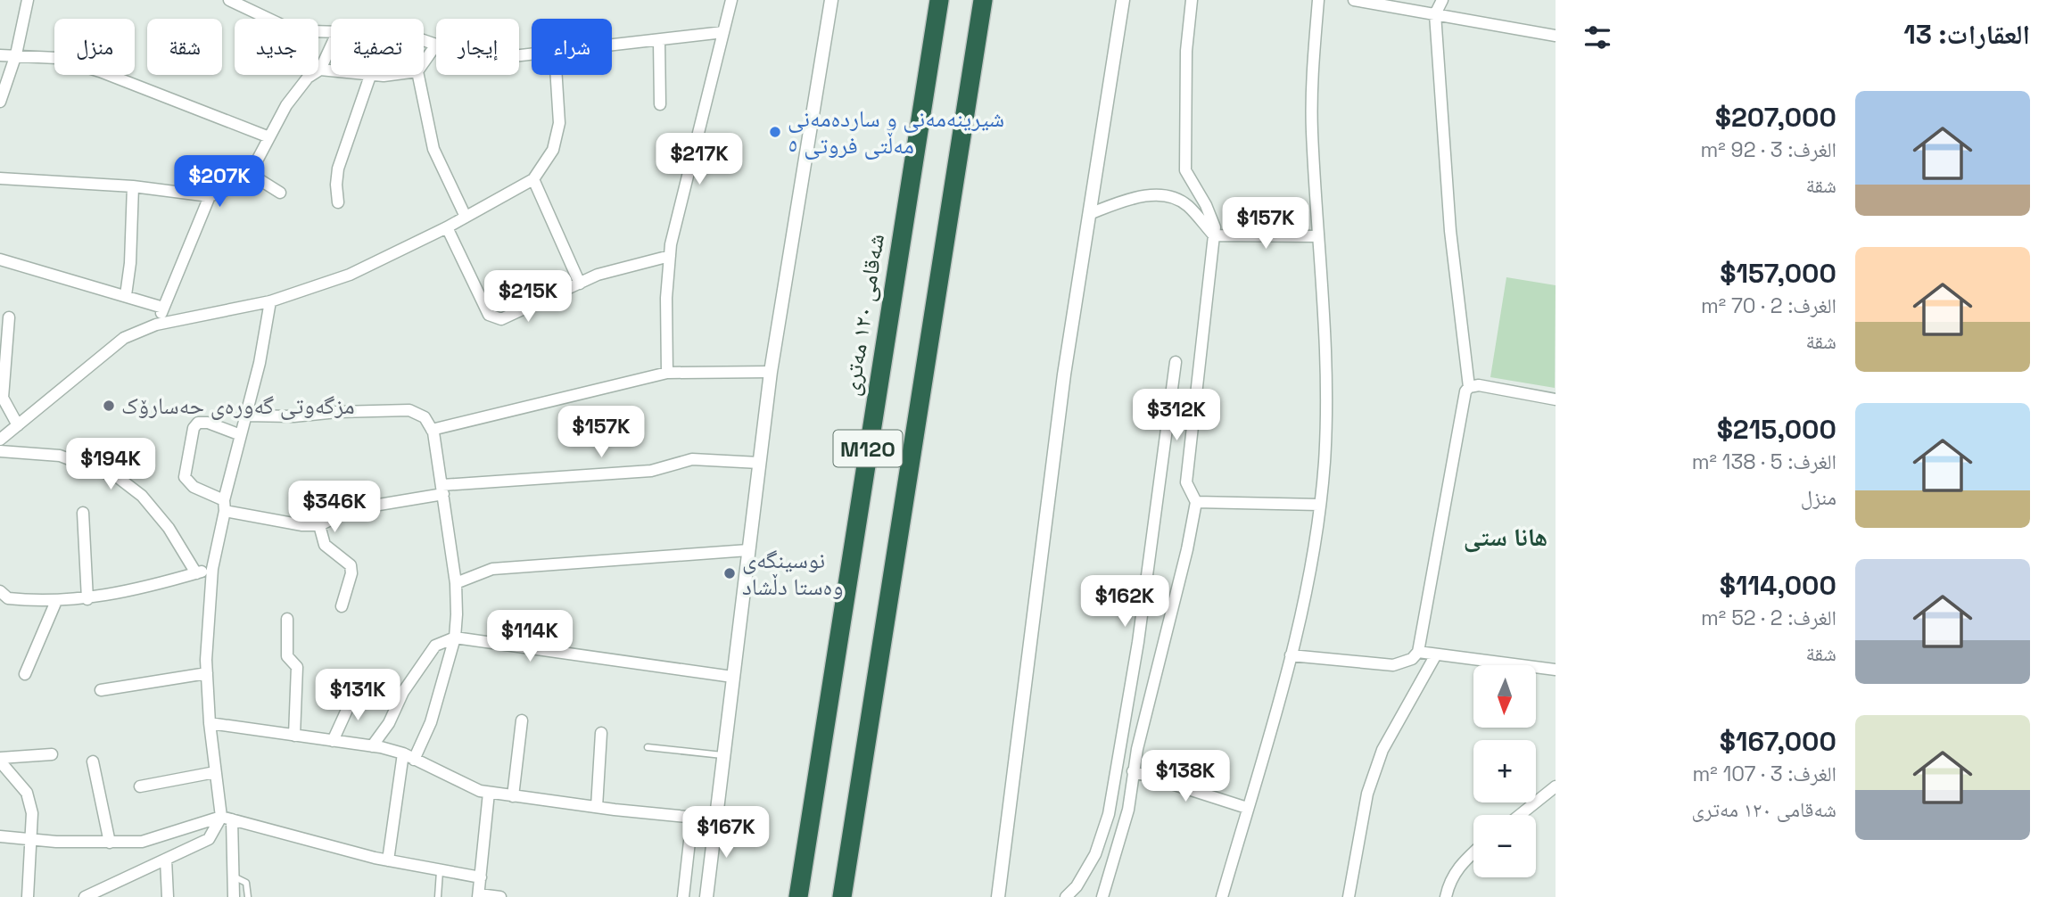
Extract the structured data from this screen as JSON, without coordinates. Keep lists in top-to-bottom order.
{
  "streets": {
    "highway": ["شەقامی ١٢٠ مەتری", "M120"]
  },
  "districts": ["هانا ستى"],
  "places": ["شیرینەمەنی و ساردەمەنی مەڵتی فروتی ٥", "مزگەوتی گەورەی حەسارۆک", "نوسینگەی وەستا دڵشاد"],
  "north": "bottom",
  "page": {
    "heading": "العقارات: 13",
    "chip": [
      "شراء",
      "إيجار",
      "تصفية",
      "جديد",
      "شقة",
      "منزل"
    ],
    "list": [
      {
        "name": "$207,000",
        "note": "الغرف: 3 · 92 m² · شقة"
      },
      {
        "name": "$157,000",
        "note": "الغرف: 2 · 70 m² · شقة"
      },
      {
        "name": "$215,000",
        "note": "الغرف: 5 · 138 m² · منزل"
      },
      {
        "name": "$114,000",
        "note": "الغرف: 2 · 52 m² · شقة"
      },
      {
        "name": "$167,000",
        "note": "الغرف: 3 · 107 m² · شەقامی ١٢٠ مەتری"
      }
    ],
    "price": [
      "$217K",
      "$207K",
      "$157K",
      "$215K",
      "$312K",
      "$157K",
      "$194K",
      "$346K",
      "$162K",
      "$114K",
      "$131K",
      "$138K",
      "$167K"
    ],
    "map_buttons": ["+", "−"]
  }
}
